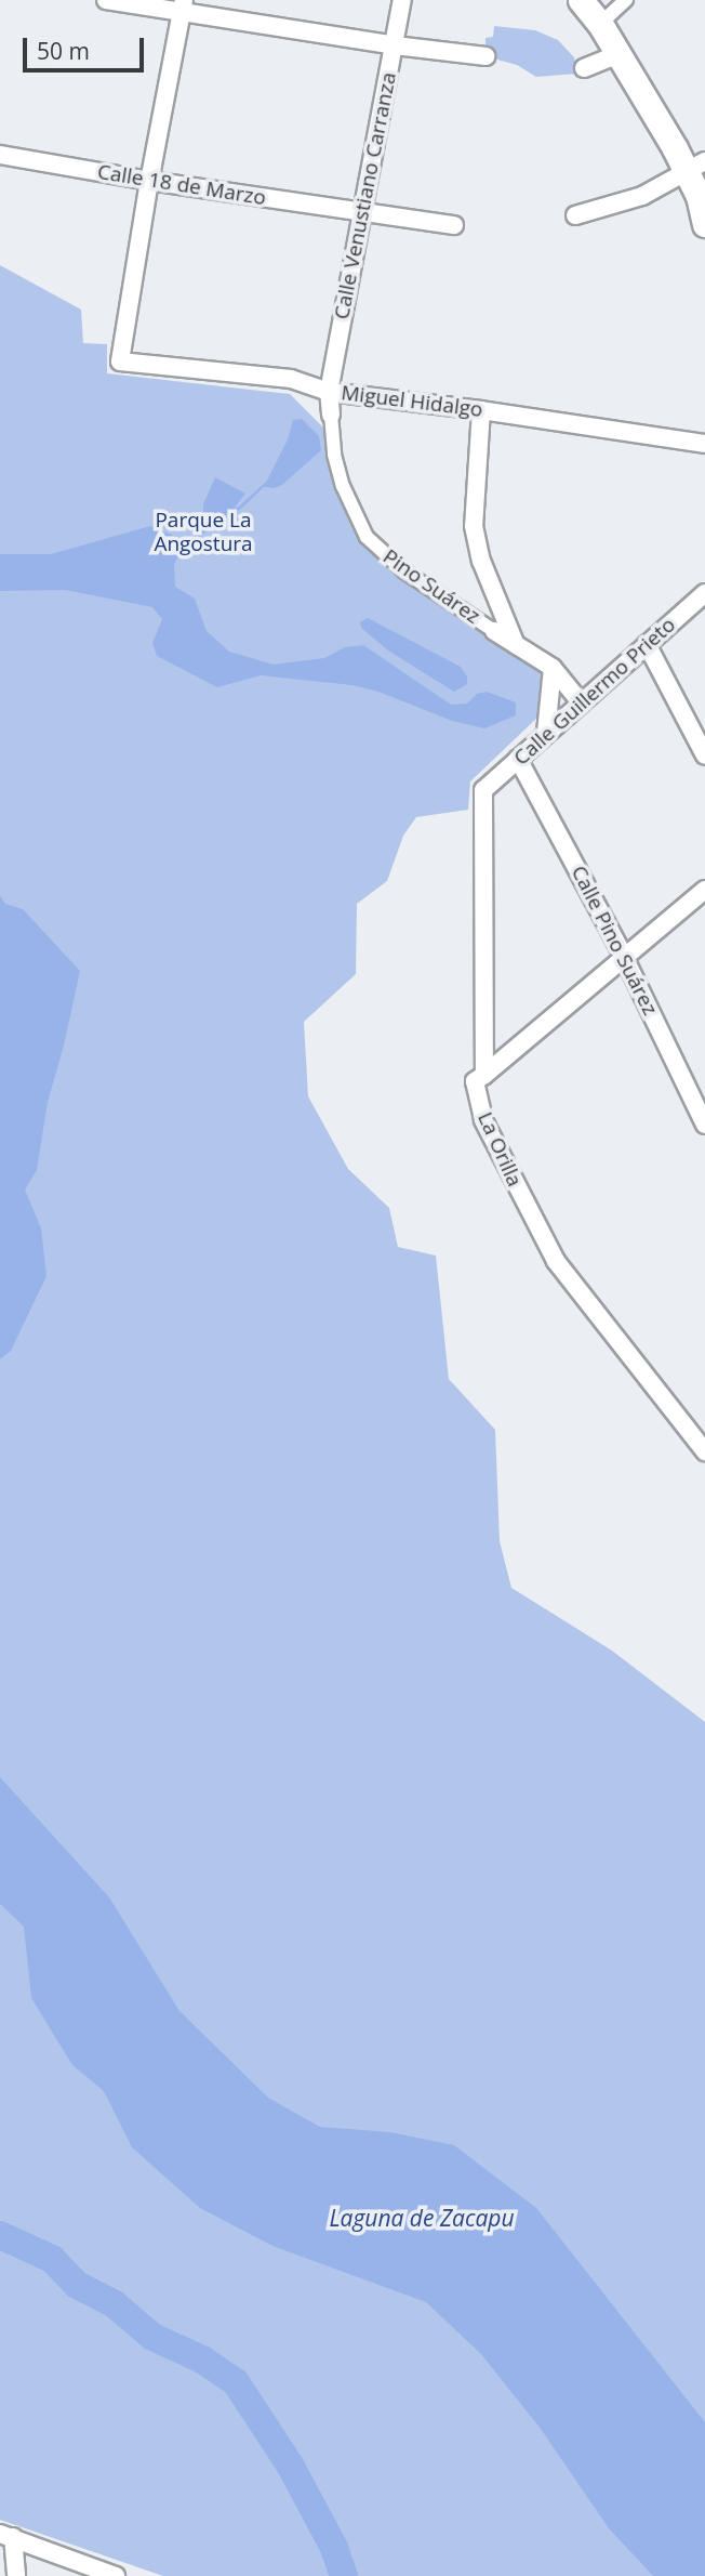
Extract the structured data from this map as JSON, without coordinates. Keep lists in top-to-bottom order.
{
  "streets": {
    "street": [
      "Calle 18 de Marzo",
      "Calle Venustiano Carranza",
      "Miguel Hidalgo",
      "Pino Suárez",
      "Calle Guillermo Prieto",
      "Calle Pino Suárez",
      "La Orilla"
    ]
  },
  "crossings": [
    ["Calle 18 de Marzo", "Calle Venustiano Carranza"],
    ["Calle 18 de Marzo", "Miguel Hidalgo"],
    ["Calle Venustiano Carranza", "Miguel Hidalgo"],
    ["Calle Guillermo Prieto", "Calle Pino Suárez"],
    ["Calle Guillermo Prieto", "La Orilla"]
  ],
  "water": ["Laguna de Zacapu"],
  "parks": ["Parque La Angostura"],
  "scale_bar": "50 m"
}
